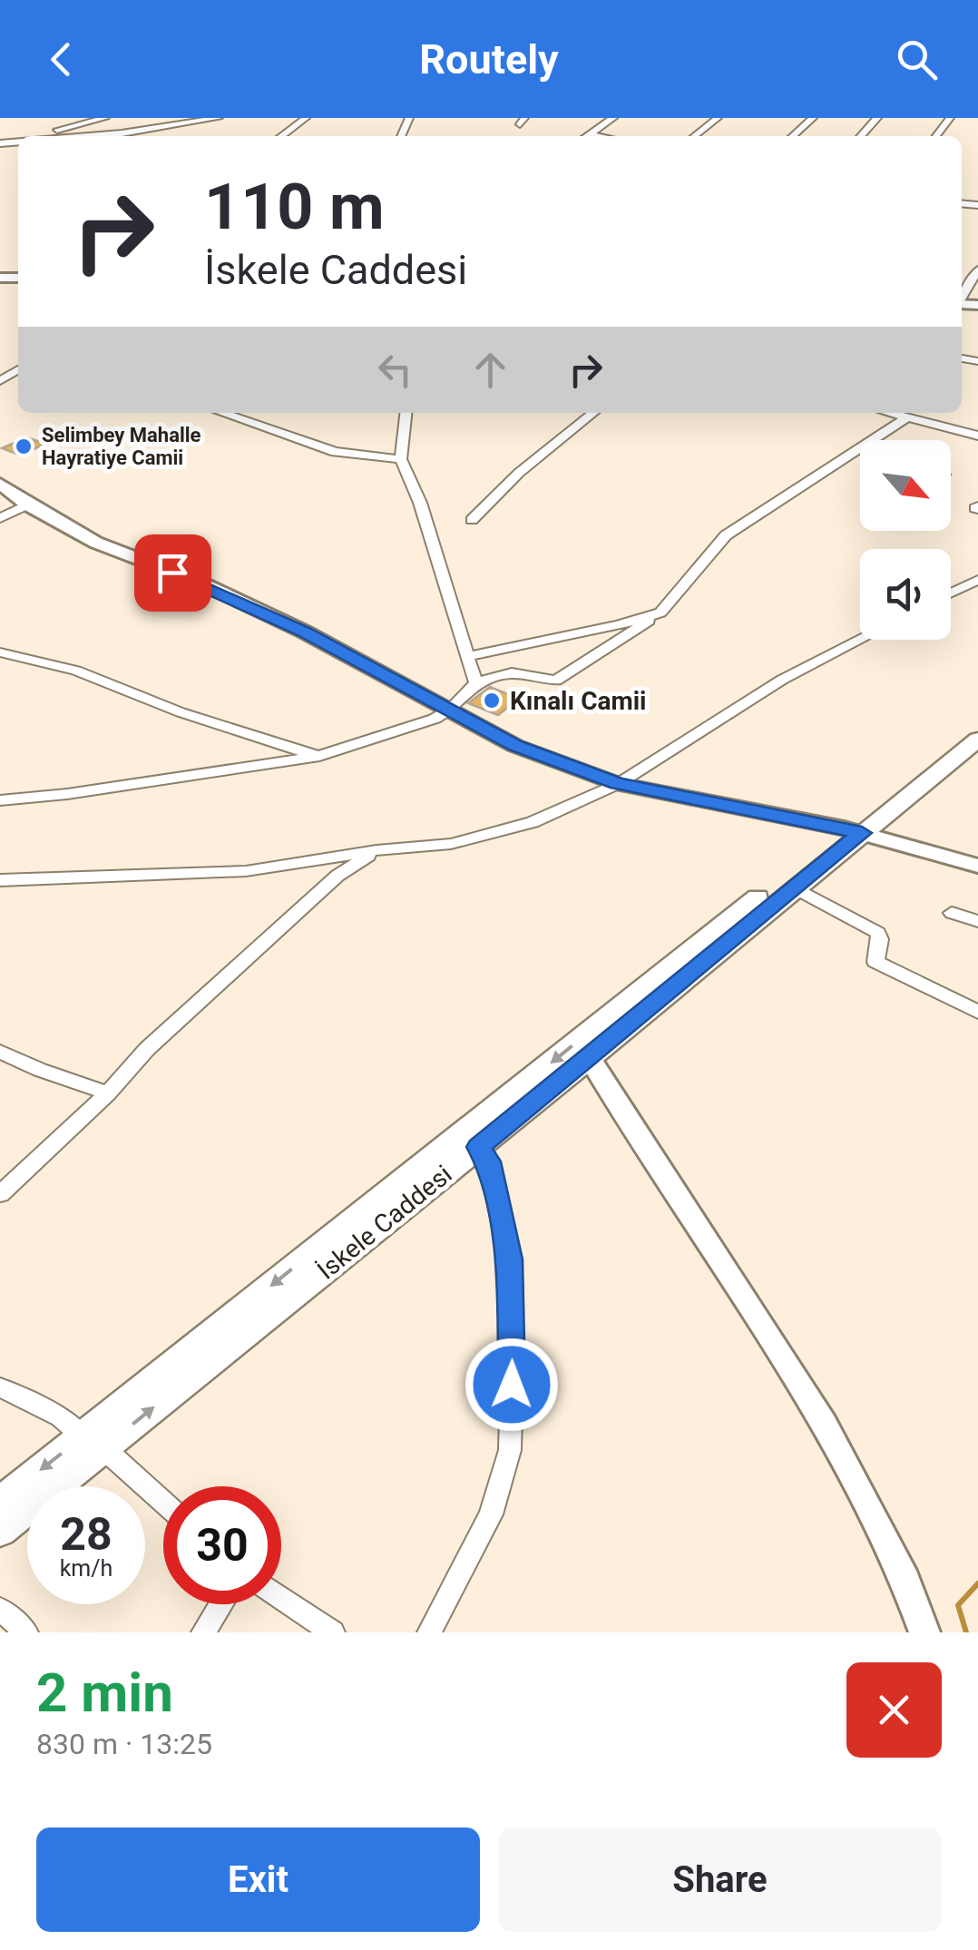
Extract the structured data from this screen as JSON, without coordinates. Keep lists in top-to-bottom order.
{
  "streets": {
    "main road": ["İskele Caddesi"]
  },
  "places": ["Selimbey Mahalle Hayratiye Camii", "Kınalı Camii"],
  "north": "bottom right",
  "page": {
    "header": "Routely",
    "turn": ["110 m", "İskele Caddesi"],
    "speed": "28 km/h",
    "limit": "30",
    "heading": ["2 min", "830 m · 13:25"],
    "buttons": ["Exit", "Share"]
  }
}
